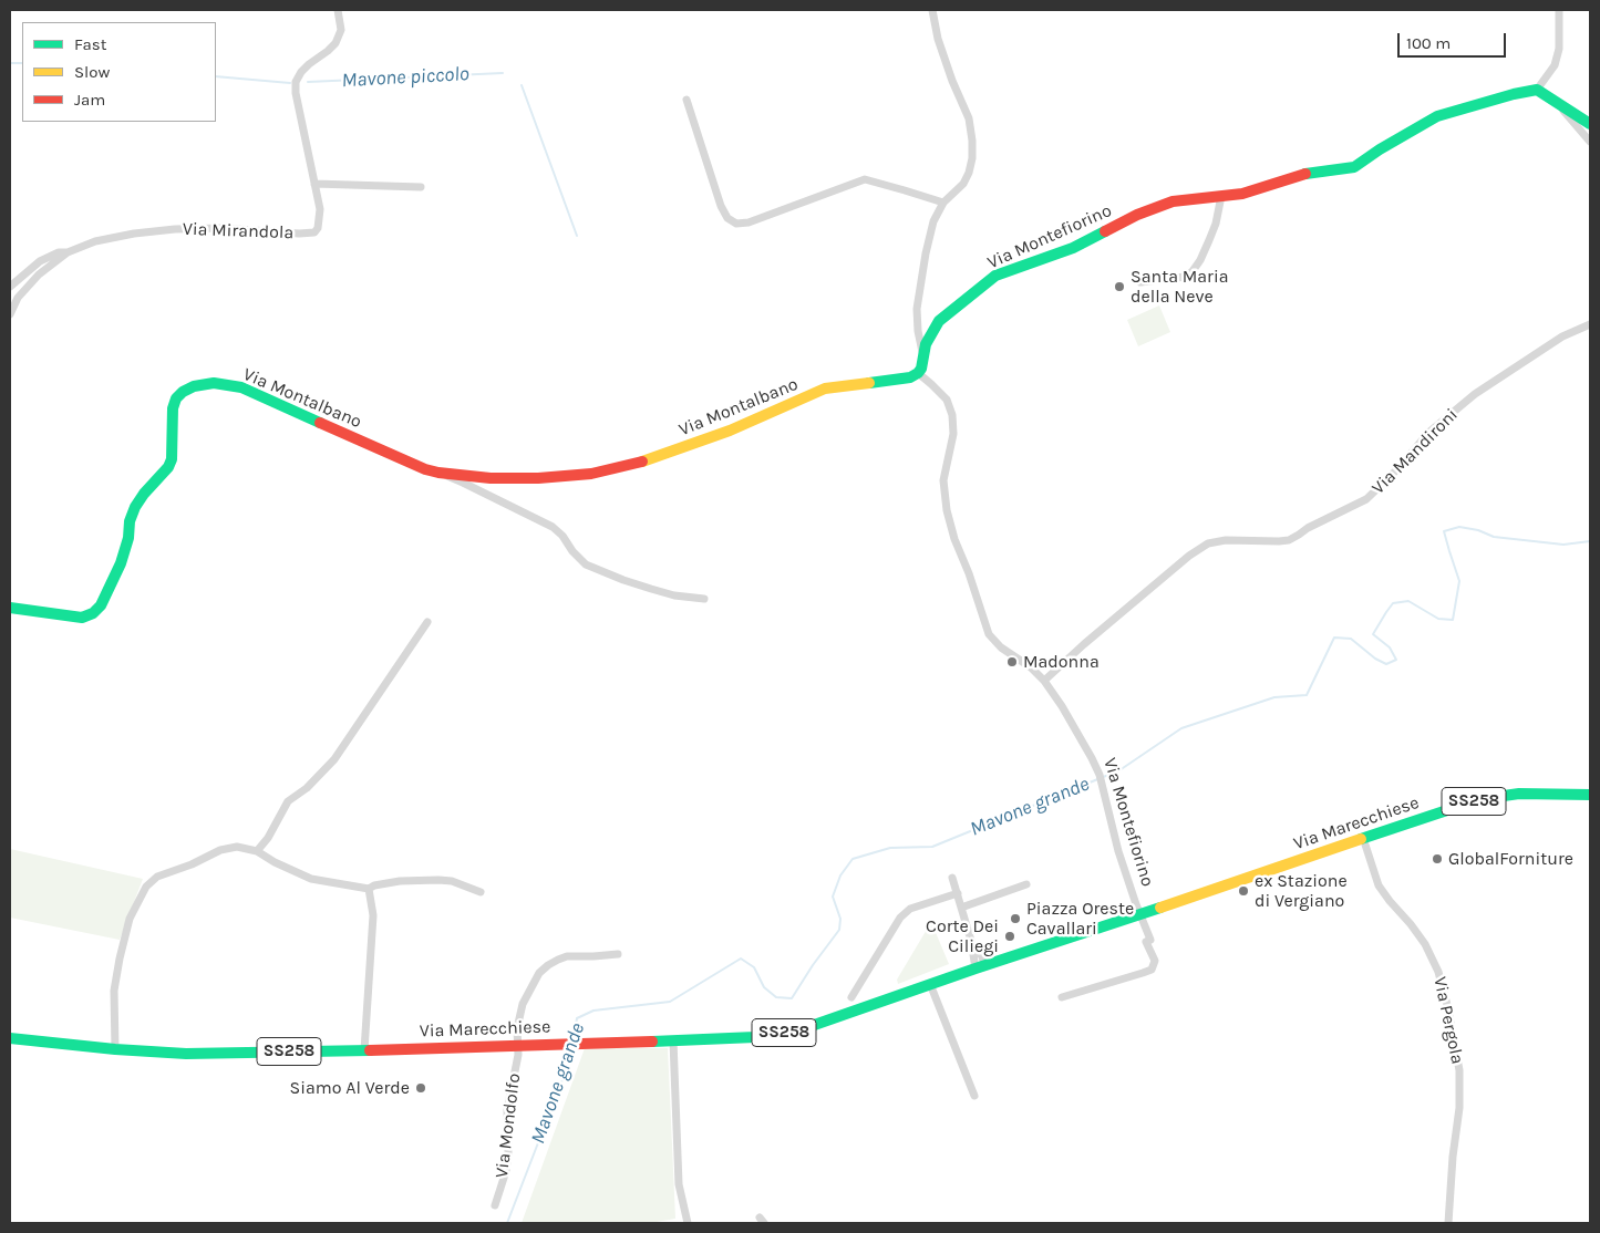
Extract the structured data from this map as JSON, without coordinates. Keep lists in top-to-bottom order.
{
  "streets": {
    "street": [
      "Via Mirandola",
      "Via Montefiorino",
      "Via Montalbano",
      "Via Mandironi",
      "SS258",
      "Via Marecchiese",
      "Via Pergola",
      "Via Mondolfo"
    ]
  },
  "crossings": [
    ["Via Montefiorino", "Via Montalbano"],
    ["Via Montefiorino", "Via Mandironi"],
    ["Via Montefiorino", "Via Marecchiese"],
    ["Via Marecchiese", "Via Pergola"],
    ["Via Marecchiese", "Via Mondolfo"]
  ],
  "water": ["Mavone piccolo", "Mavone grande"],
  "places": [
    "Santa Maria della Neve",
    "Madonna",
    "GlobalForniture",
    "ex Stazione di Vergiano",
    "Piazza Oreste Cavallari",
    "Corte Dei Ciliegi",
    "Siamo Al Verde"
  ],
  "legend": ["Fast", "Slow", "Jam"],
  "scale_bar": "100 m"
}
